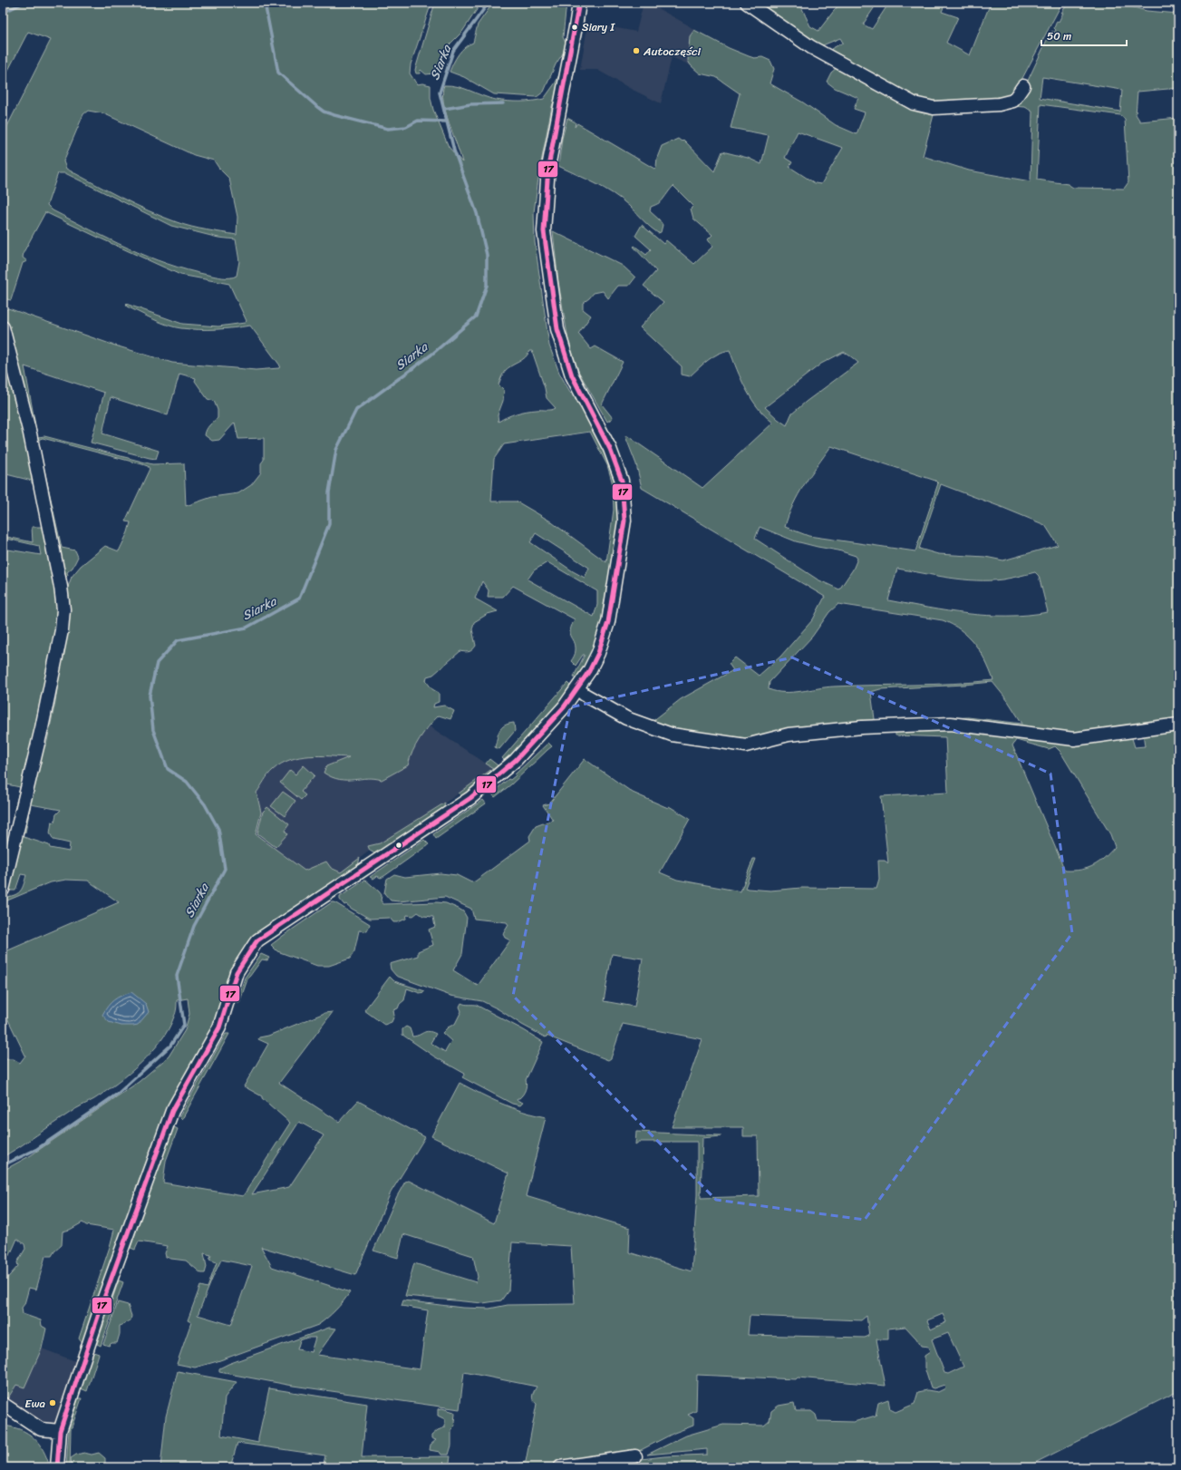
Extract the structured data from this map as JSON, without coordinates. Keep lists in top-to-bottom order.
{
  "water": ["Siarka"],
  "places": ["Siary I", "Autoczęści", "Ewa"],
  "lines": ["transit line 17"],
  "scale_bar": "50 m"
}
